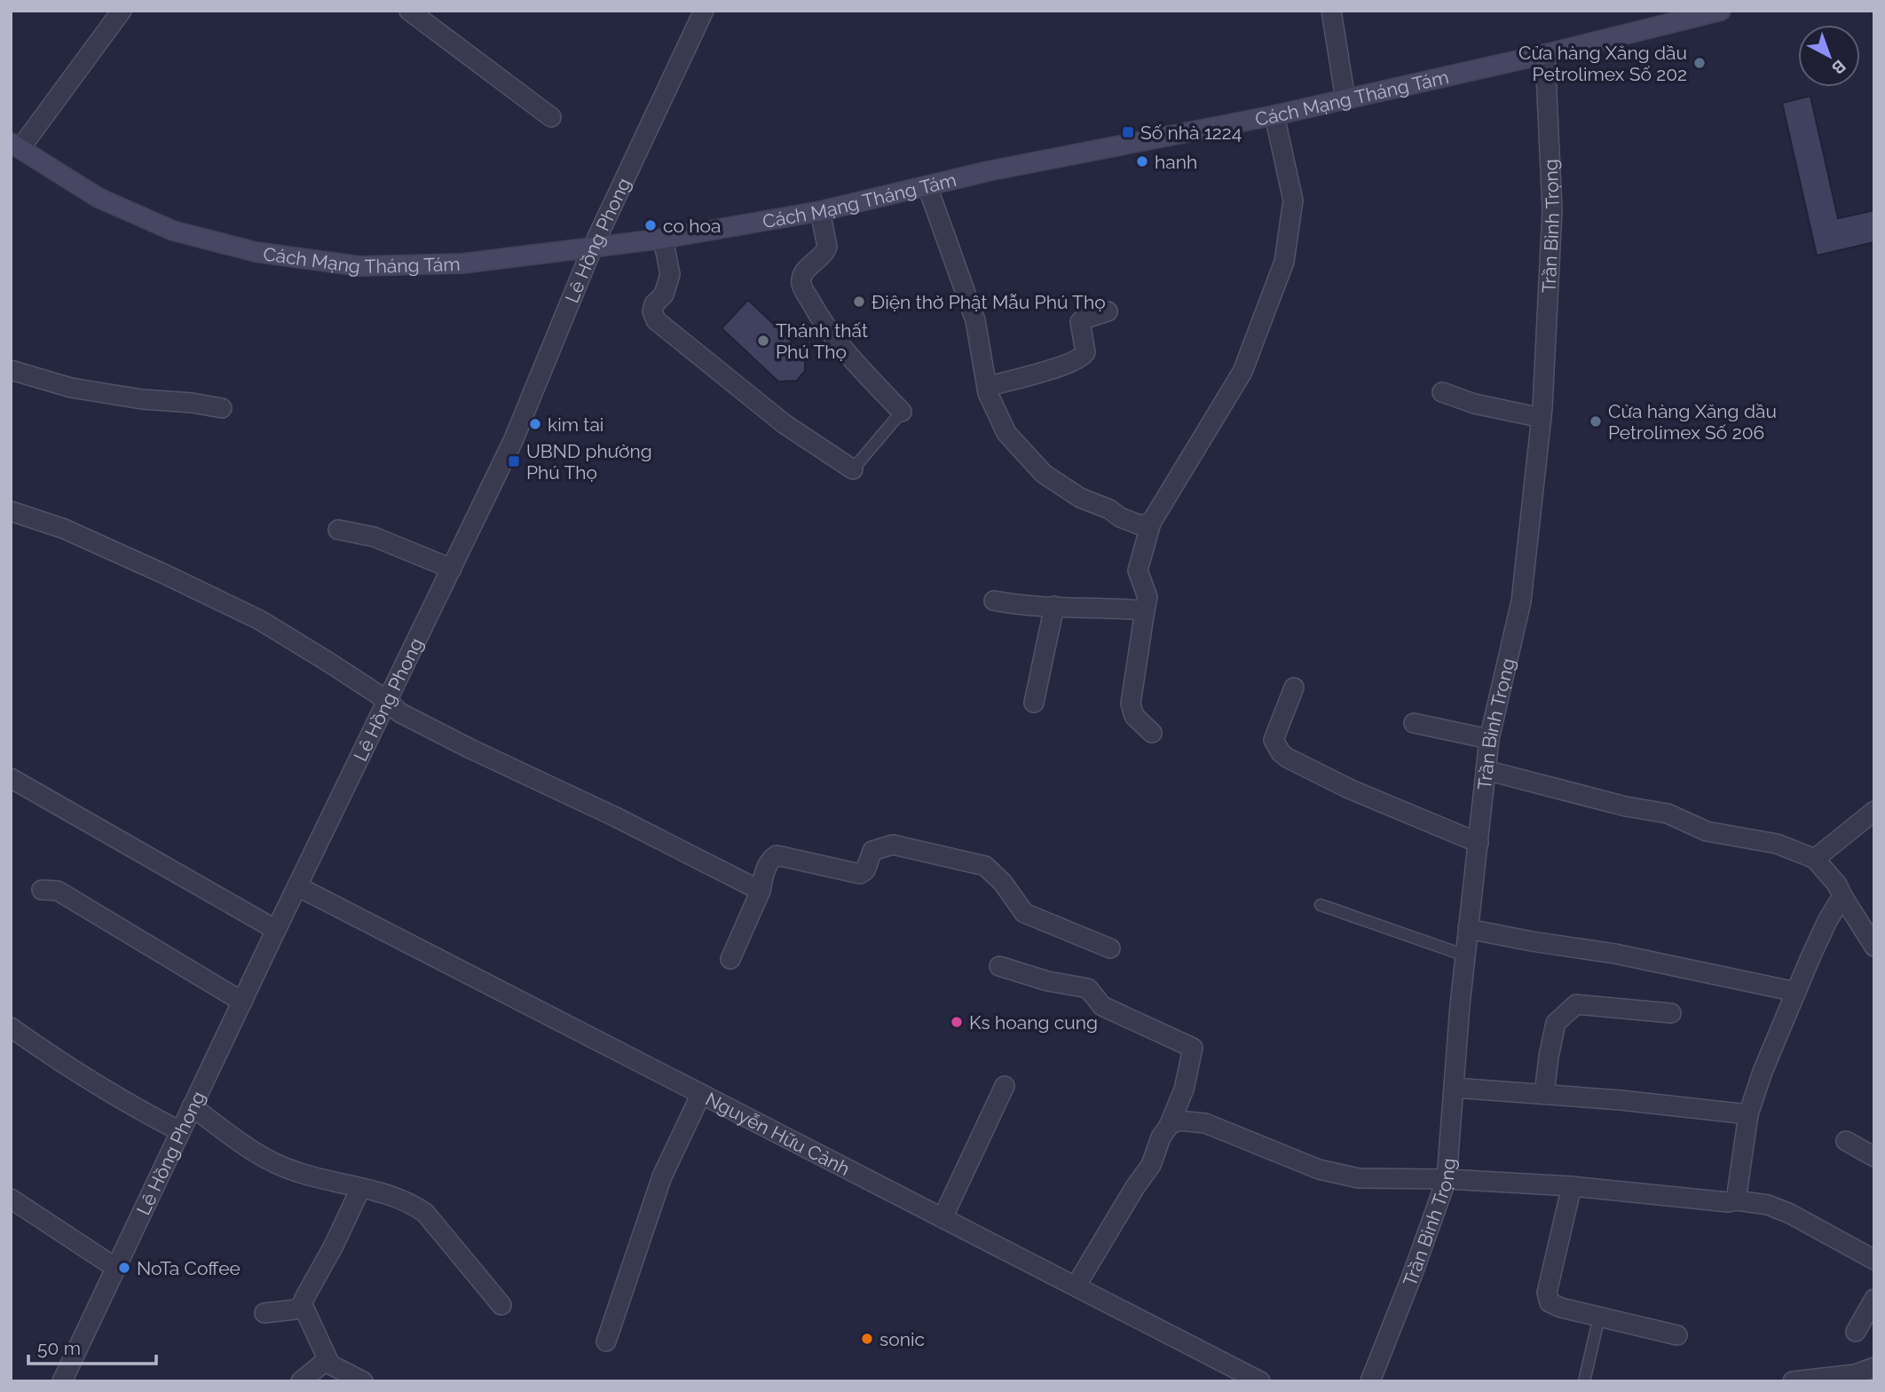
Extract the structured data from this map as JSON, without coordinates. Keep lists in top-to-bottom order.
{
  "streets": {
    "main road": ["Cách Mạng Tháng Tám"],
    "street": ["Trần Bình Trọng", "Lê Hồng Phong", "Nguyễn Hữu Cảnh"]
  },
  "crossings": [
    ["Cách Mạng Tháng Tám", "Trần Bình Trọng"],
    ["Cách Mạng Tháng Tám", "Lê Hồng Phong"],
    ["Lê Hồng Phong", "Nguyễn Hữu Cảnh"]
  ],
  "places": {
    "other": [
      "Cửa hàng Xăng dầu Petrolimex Số 202",
      "hanh",
      "co hoa",
      "Điện thờ Phật Mẫu Phú Thọ",
      "Thánh thất Phú Thọ",
      "Cửa hàng Xăng dầu Petrolimex Số 206",
      "kim tai",
      "Ks hoang cung",
      "NoTa Coffee",
      "sonic"
    ],
    "transit": ["Số nhà 1224", "UBND phường Phú Thọ"]
  },
  "scale_bar": "50 m",
  "north": "bottom right"
}
